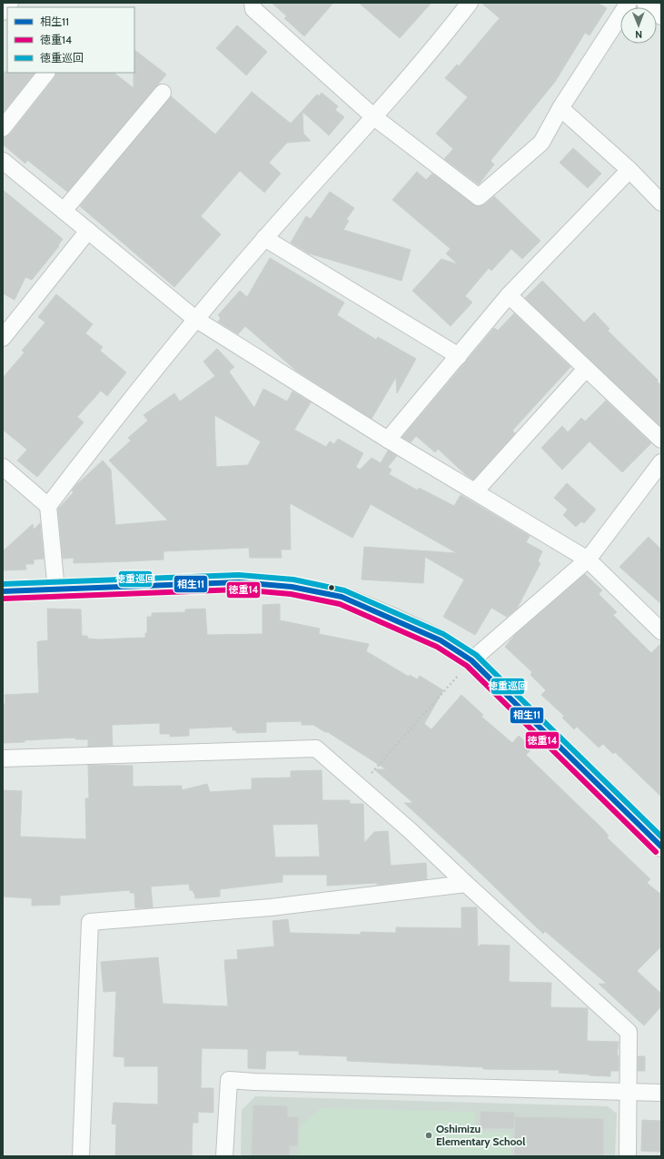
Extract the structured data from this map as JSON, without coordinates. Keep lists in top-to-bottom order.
{
  "places": ["Oshimizu Elementary School"],
  "lines": ["transit line 徳重巡回", "transit line 相生11", "transit line 徳重14"],
  "legend": ["相生11", "徳重14", "徳重巡回"],
  "north": "bottom"
}
